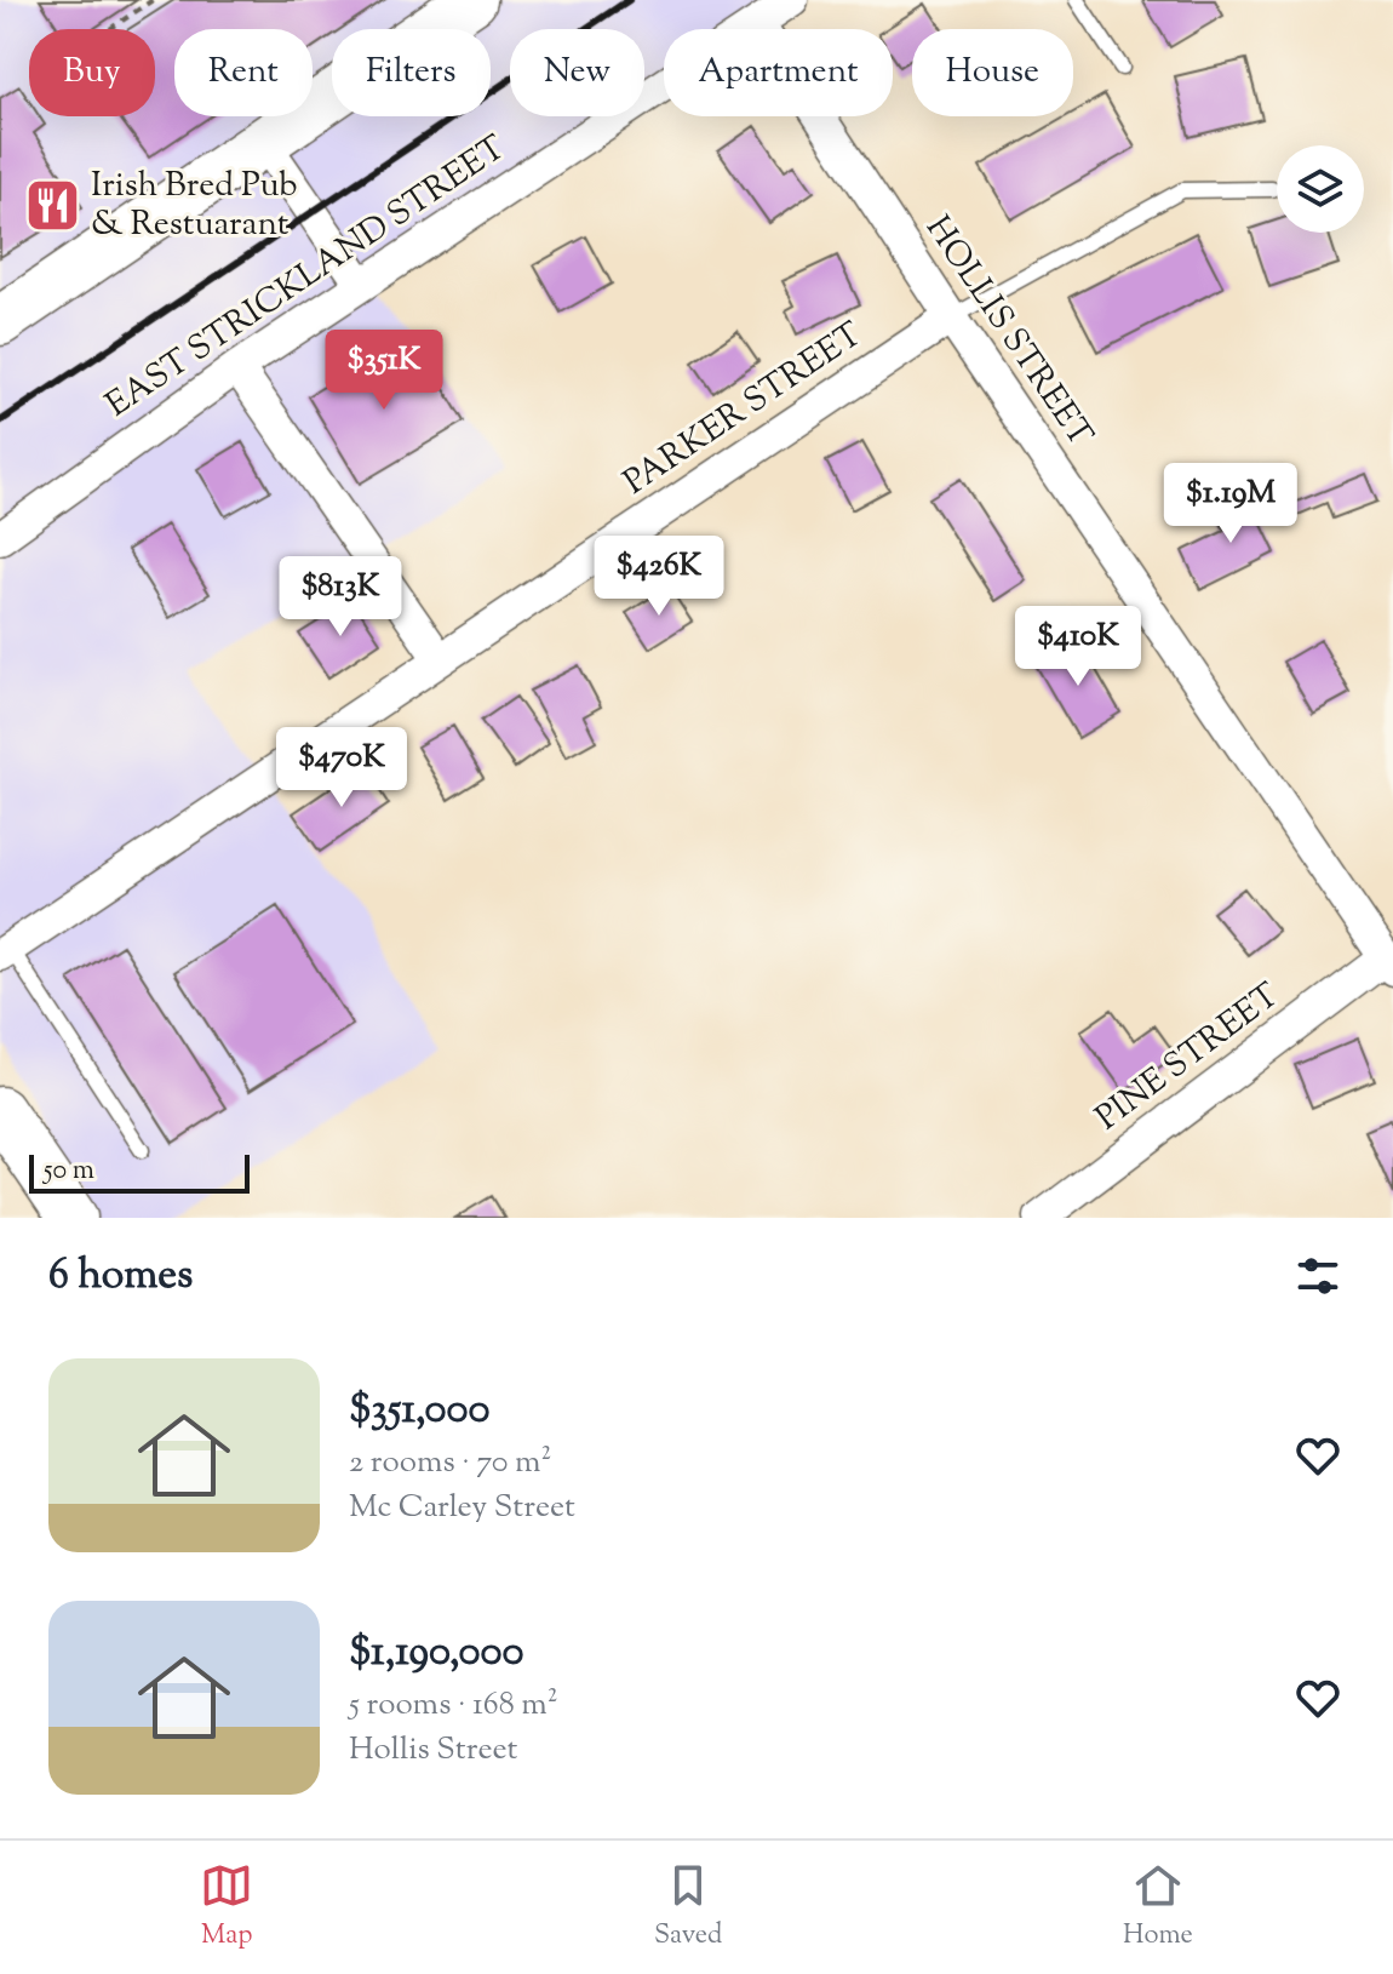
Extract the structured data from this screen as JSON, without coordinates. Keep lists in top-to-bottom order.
{
  "streets": {
    "street": [
      "EAST STRICKLAND STREET",
      "HOLLIS STREET",
      "PARKER STREET",
      "PINE STREET"
    ]
  },
  "crossings": [
    ["EAST STRICKLAND STREET", "HOLLIS STREET"],
    ["HOLLIS STREET", "PARKER STREET"],
    ["HOLLIS STREET", "PINE STREET"]
  ],
  "places": {
    "restaurant": ["Irish Bred Pub & Restuarant"]
  },
  "scale_bar": "50 m",
  "page": {
    "chip": [
      "Buy",
      "Rent",
      "Filters",
      "New",
      "Apartment",
      "House"
    ],
    "price": [
      "$351K",
      "$1.19M",
      "$426K",
      "$813K",
      "$410K",
      "$470K"
    ],
    "scale": "50 m",
    "heading": "6 homes",
    "list": [
      {
        "name": "$351,000",
        "note": "2 rooms · 70 m² · Mc Carley Street"
      },
      {
        "name": "$1,190,000",
        "note": "5 rooms · 168 m² · Hollis Street"
      }
    ],
    "tabs": ["Map", "Saved", "Home"]
  }
}
